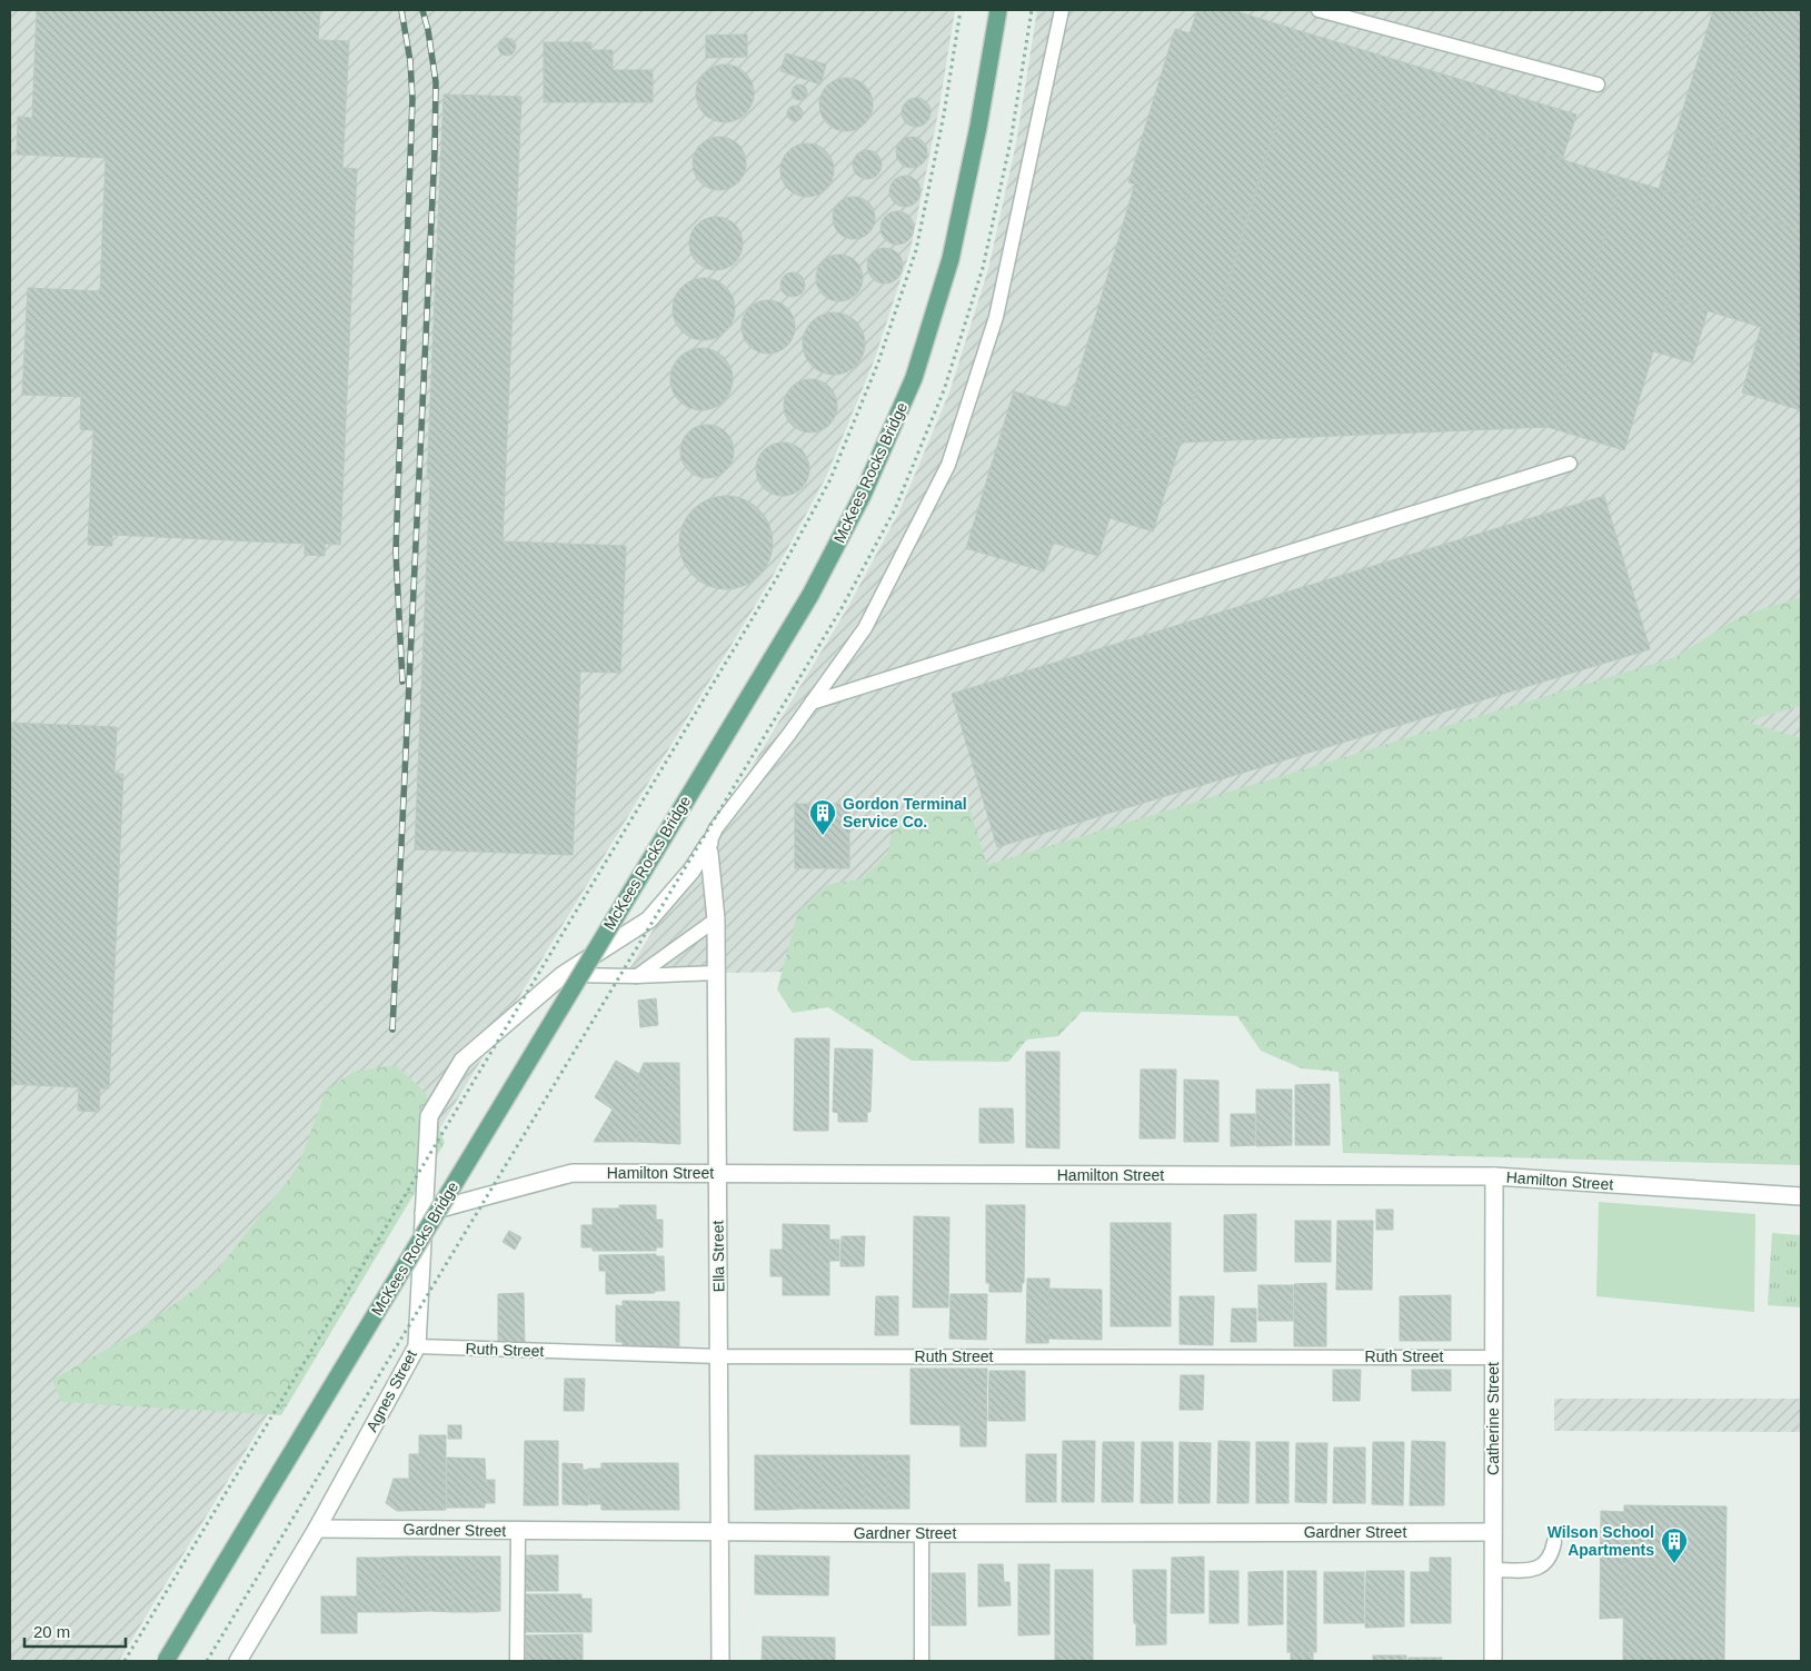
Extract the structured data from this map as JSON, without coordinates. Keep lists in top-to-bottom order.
{
  "streets": {
    "main road": ["McKees Rocks Bridge"],
    "street": [
      "Hamilton Street",
      "Ella Street",
      "Agnes Street",
      "Catherine Street",
      "Gardner Street"
    ],
    "lane": ["Ruth Street"]
  },
  "crossings": [
    ["Hamilton Street", "Ella Street"],
    ["Hamilton Street", "Agnes Street"],
    ["Hamilton Street", "Catherine Street"],
    ["Ella Street", "Ruth Street"],
    ["Ella Street", "Agnes Street"],
    ["Ella Street", "Gardner Street"],
    ["Ruth Street", "Agnes Street"],
    ["Ruth Street", "Catherine Street"],
    ["Agnes Street", "Gardner Street"],
    ["Catherine Street", "Gardner Street"]
  ],
  "places": {
    "building": ["Gordon Terminal Service Co.", "Wilson School Apartments"]
  },
  "scale_bar": "20 m"
}
